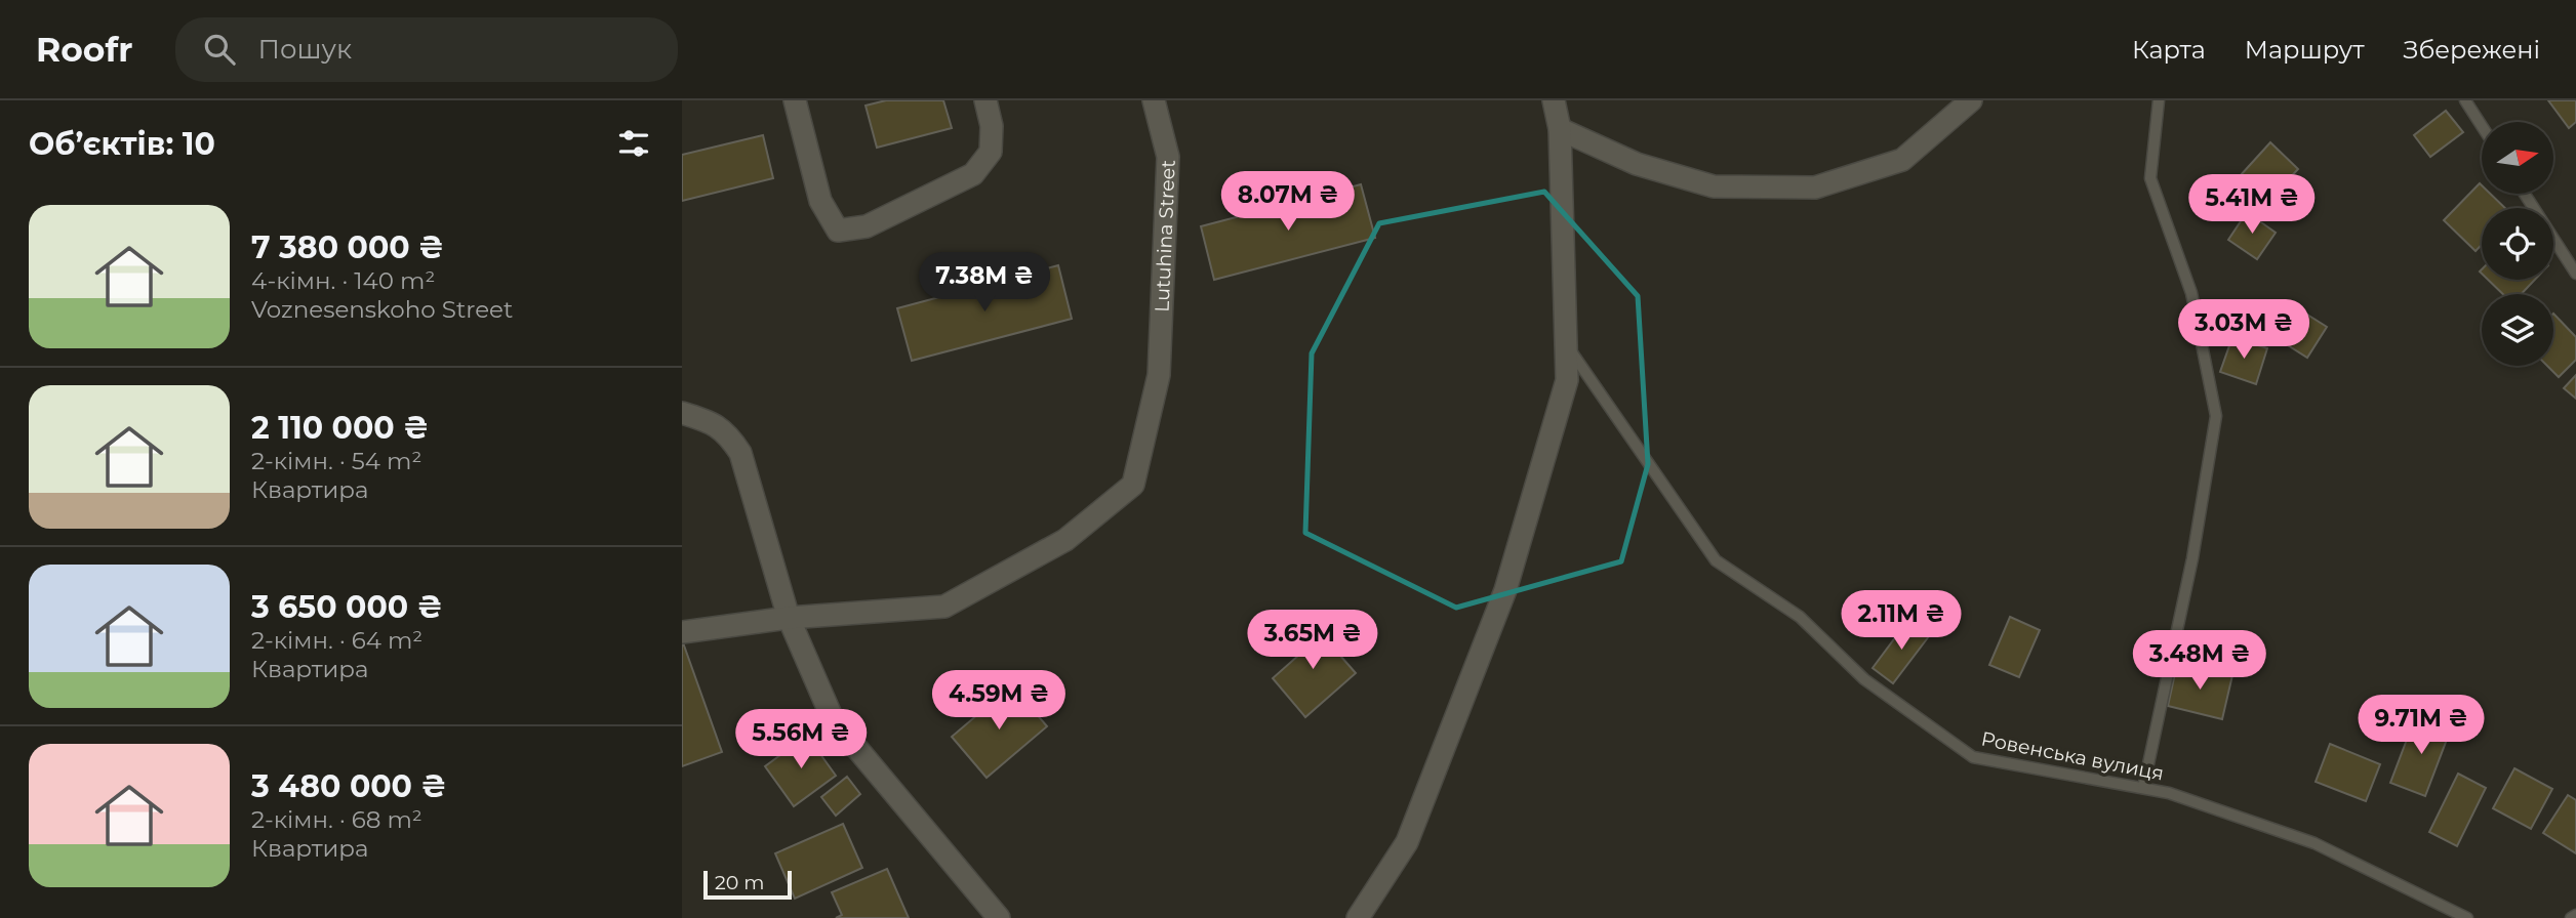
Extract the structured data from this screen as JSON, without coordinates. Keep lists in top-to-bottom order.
{
  "streets": {
    "street": ["Lutuhina Street"],
    "lane": ["Ровенська вулиця"]
  },
  "scale_bar": "20 m",
  "north": "right",
  "page": {
    "header": "Roofr",
    "search": "Пошук",
    "nav": ["Карта", "Маршрут", "Збережені"],
    "heading": "Об’єктів: 10",
    "price": [
      "8.07M ₴",
      "5.41M ₴",
      "7.38M ₴",
      "3.03M ₴",
      "2.11M ₴",
      "3.65M ₴",
      "3.48M ₴",
      "4.59M ₴",
      "9.71M ₴",
      "5.56M ₴"
    ],
    "list": [
      {
        "name": "7 380 000 ₴",
        "note": "4-кімн. · 140 m² · Voznesenskoho Street"
      },
      {
        "name": "2 110 000 ₴",
        "note": "2-кімн. · 54 m² · Квартира"
      },
      {
        "name": "3 650 000 ₴",
        "note": "2-кімн. · 64 m² · Квартира"
      },
      {
        "name": "3 480 000 ₴",
        "note": "2-кімн. · 68 m² · Квартира"
      }
    ],
    "scale": "20 m"
  }
}
